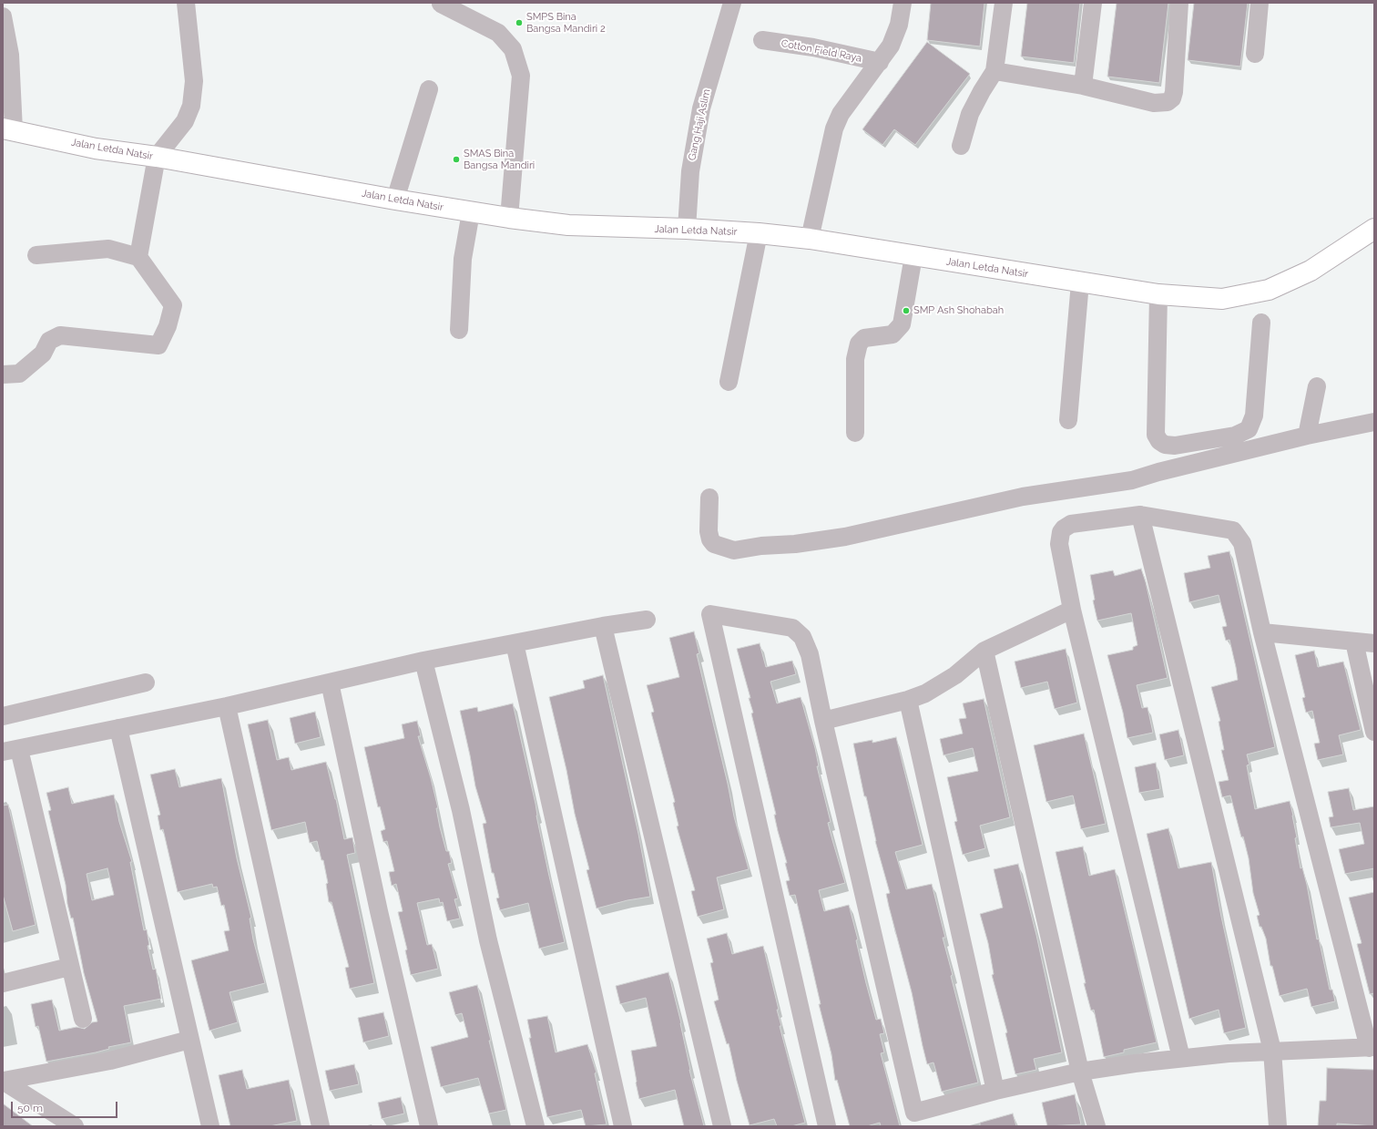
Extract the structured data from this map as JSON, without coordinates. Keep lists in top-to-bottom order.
{
  "streets": {
    "main road": ["Jalan Letda Natsir"],
    "street": ["Cotton Field Raya", "Gang Haji Aslim"]
  },
  "crossings": [
    ["Gang Haji Aslim", "Jalan Letda Natsir"]
  ],
  "places": ["SMPS Bina Bangsa Mandiri 2", "SMAS Bina Bangsa Mandiri", "SMP Ash Shohabah"],
  "scale_bar": "50 m"
}
